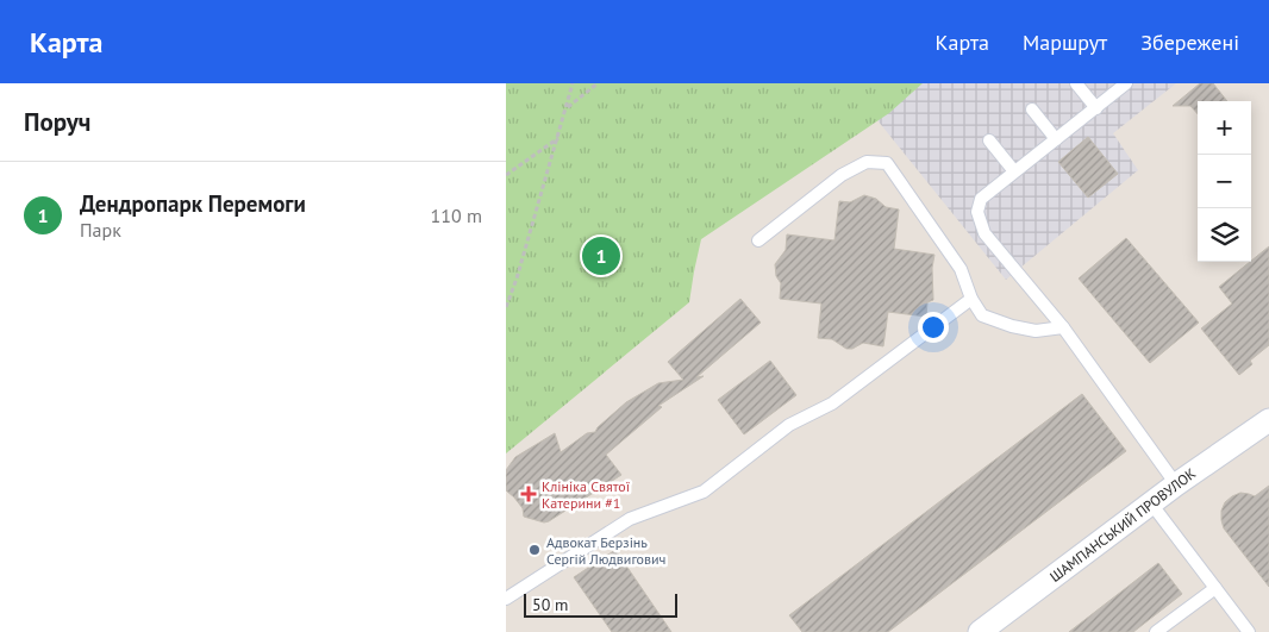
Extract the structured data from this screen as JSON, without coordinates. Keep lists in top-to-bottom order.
{
  "streets": {
    "street": ["ШАМПАНСЬКИЙ ПРОВУЛОК"]
  },
  "places": {
    "health": ["Клініка Святої Катерини #1"],
    "other": ["Адвокат Берзінь Сергій Людвигович"]
  },
  "scale_bar": "50 m",
  "page": {
    "header": "Карта",
    "nav": ["Карта", "Маршрут", "Збережені"],
    "heading": "Поруч",
    "map_buttons": ["+", "−"],
    "list": [
      {
        "mark": "1",
        "name": "Дендропарк Перемоги",
        "note": "Парк",
        "value": "110 m"
      }
    ],
    "pins": "1",
    "scale": "50 m"
  }
}
